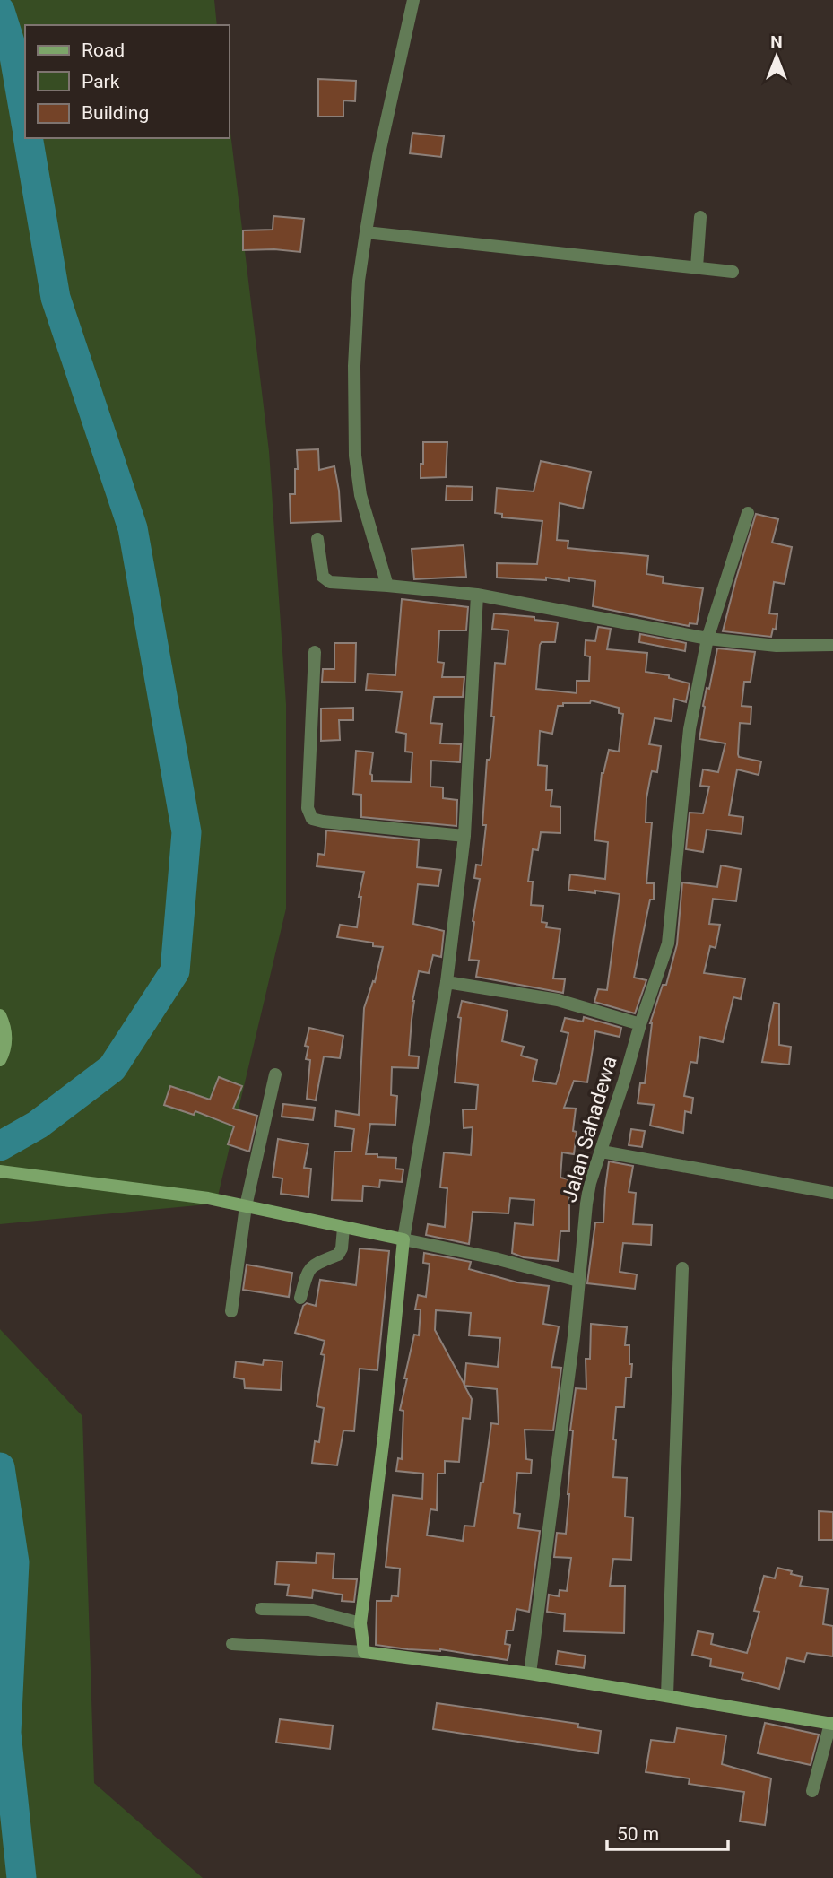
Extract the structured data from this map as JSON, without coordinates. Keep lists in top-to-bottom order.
{
  "streets": {
    "street": ["Jalan Sahadewa"]
  },
  "legend": ["Road", "Park", "Building"],
  "scale_bar": "50 m",
  "north": "top"
}
